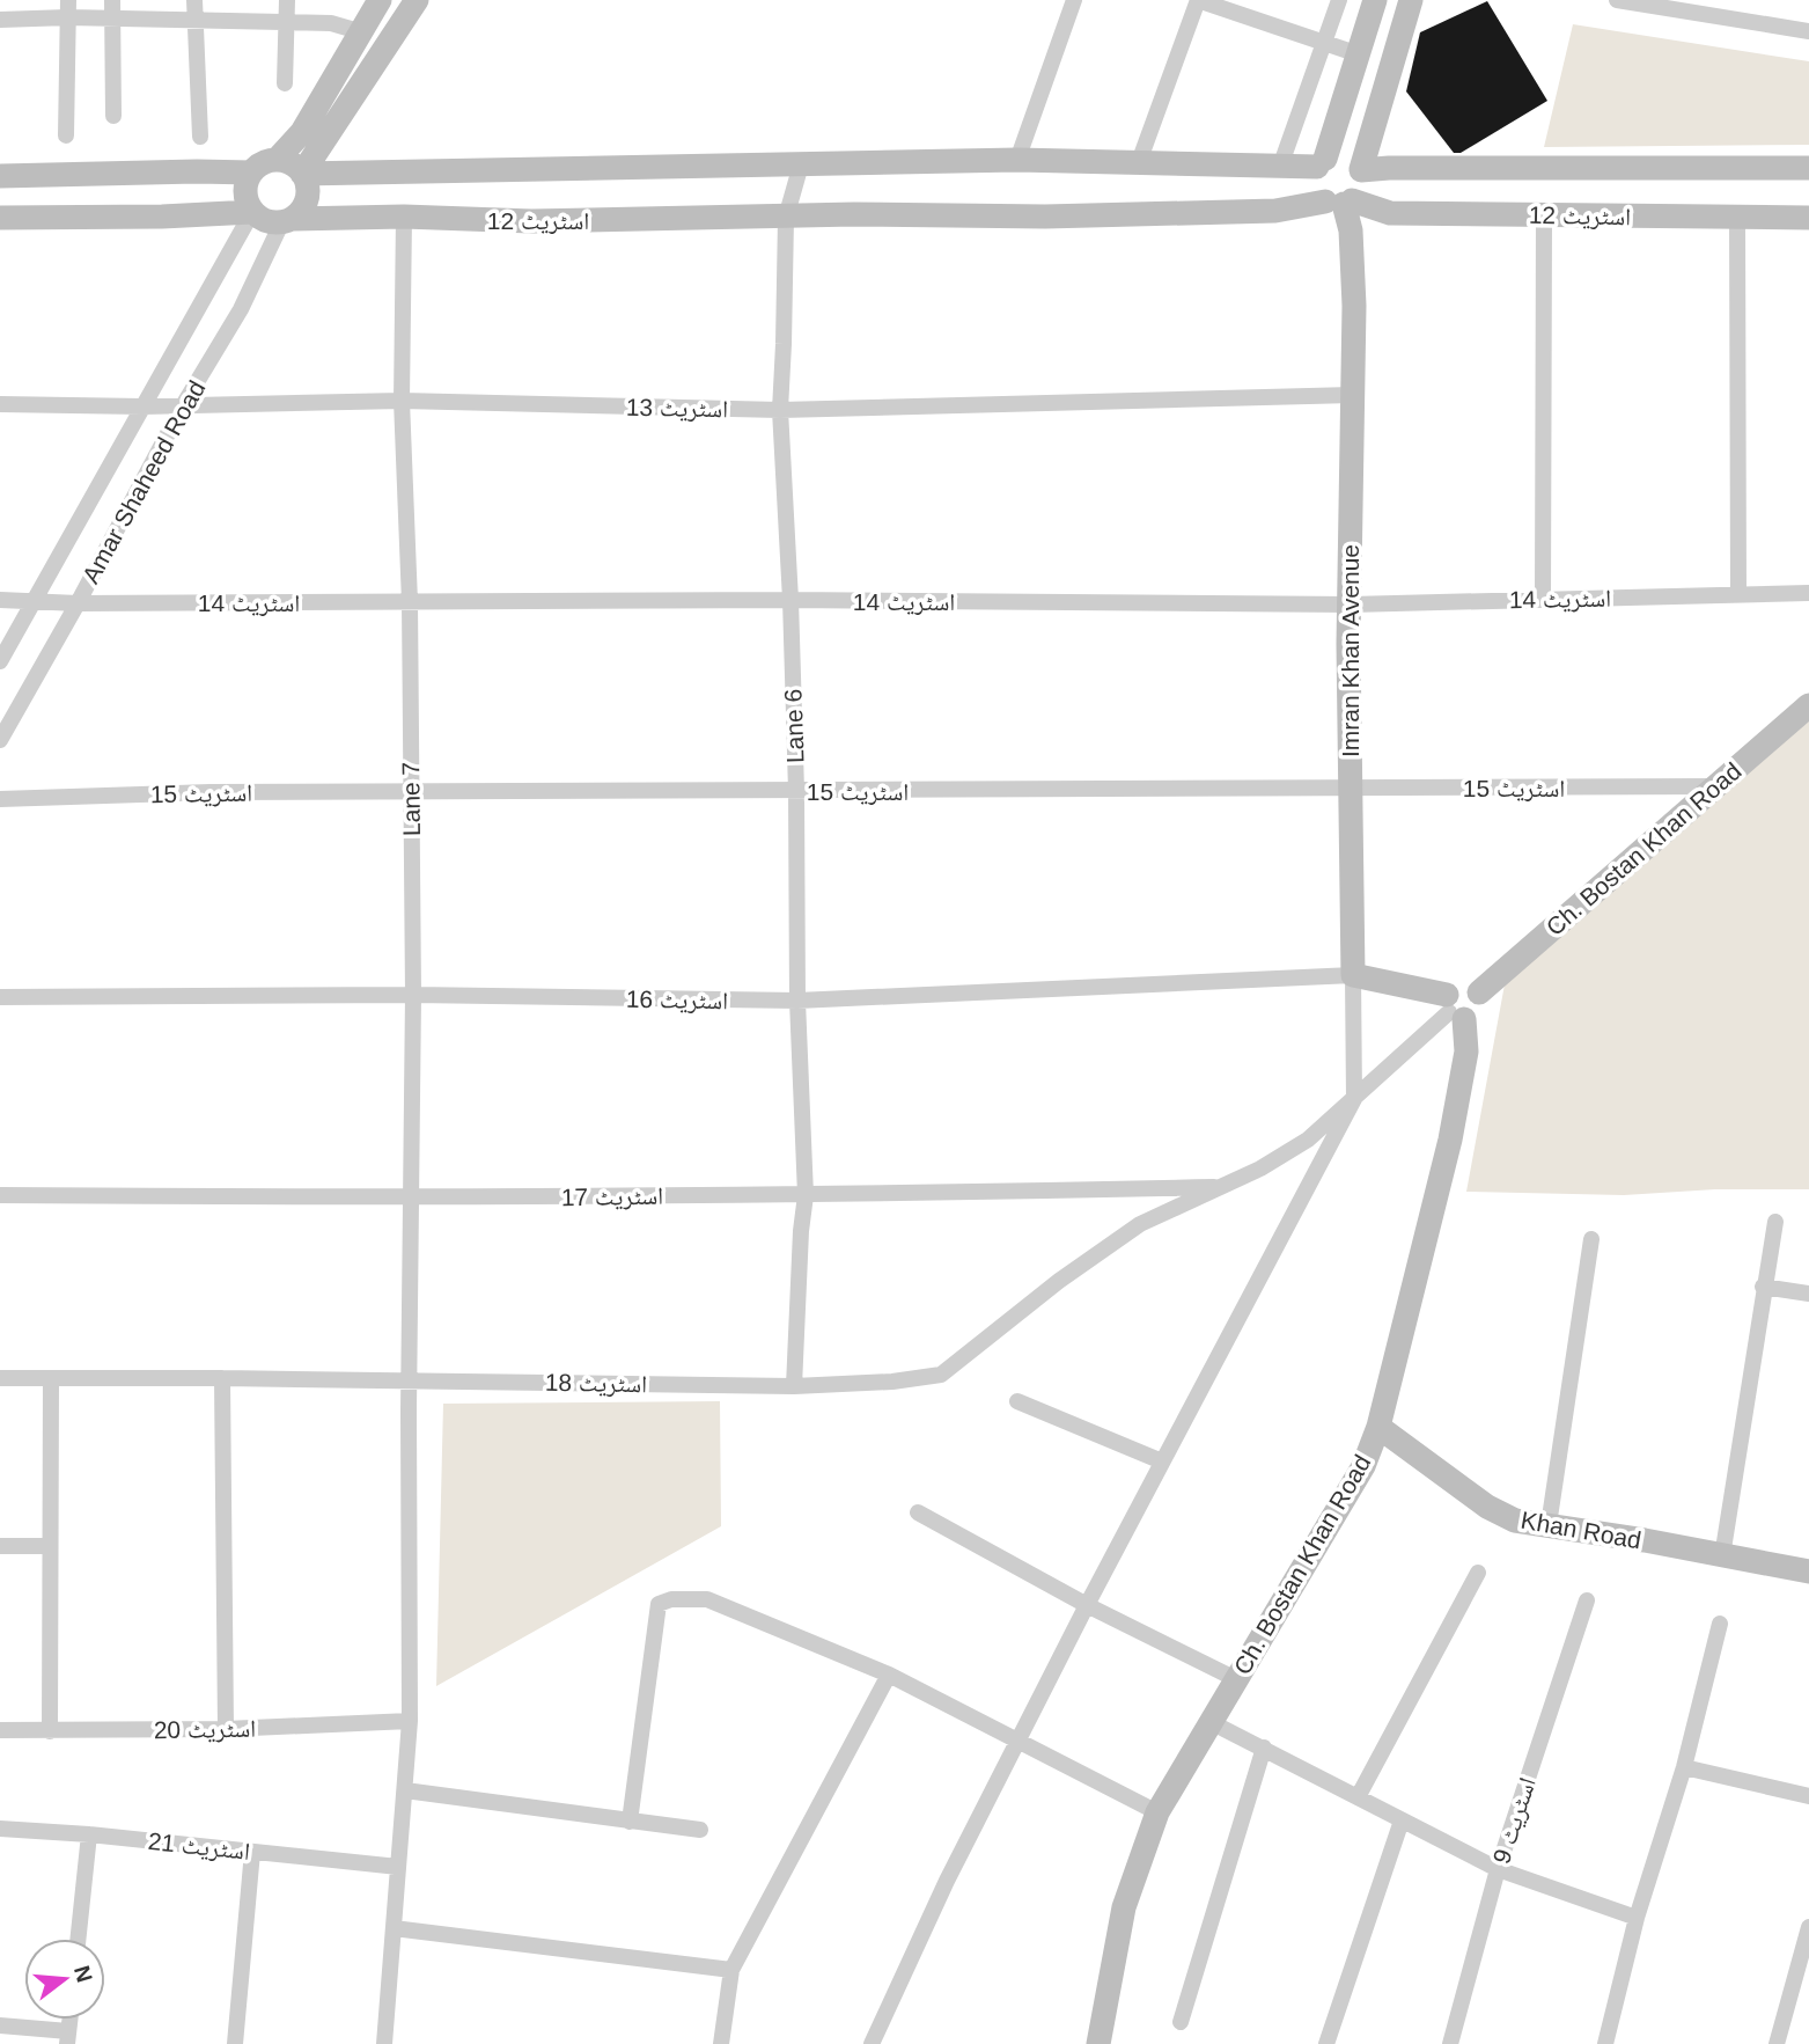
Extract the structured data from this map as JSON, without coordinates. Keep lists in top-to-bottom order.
{
  "streets": {
    "street": [
      "اسٹریٹ 12",
      "اسٹریٹ 13",
      "Amar Shaheed Road",
      "اسٹریٹ 14",
      "Imran Khan Avenue",
      "Lane 6",
      "اسٹریٹ 15",
      "Lane 7",
      "Ch. Bostan Khan Road",
      "اسٹریٹ 16",
      "اسٹریٹ 17",
      "اسٹریٹ 18",
      "Khan Road",
      "اسٹریٹ 20",
      "اسٹریٹ 9",
      "اسٹریٹ 21"
    ]
  },
  "crossings": [
    ["اسٹریٹ 12", "Amar Shaheed Road"],
    ["اسٹریٹ 12", "Imran Khan Avenue"],
    ["اسٹریٹ 12", "Lane 6"],
    ["اسٹریٹ 12", "Lane 7"],
    ["اسٹریٹ 13", "Amar Shaheed Road"],
    ["اسٹریٹ 13", "Imran Khan Avenue"],
    ["اسٹریٹ 13", "Lane 6"],
    ["اسٹریٹ 13", "Lane 7"],
    ["Amar Shaheed Road", "اسٹریٹ 14"],
    ["اسٹریٹ 14", "Imran Khan Avenue"],
    ["اسٹریٹ 14", "Lane 6"],
    ["اسٹریٹ 14", "Lane 7"],
    ["Imran Khan Avenue", "اسٹریٹ 15"],
    ["Imran Khan Avenue", "اسٹریٹ 16"],
    ["Imran Khan Avenue", "اسٹریٹ 18"],
    ["Lane 6", "اسٹریٹ 15"],
    ["Lane 6", "اسٹریٹ 16"],
    ["Lane 6", "اسٹریٹ 17"],
    ["Lane 6", "اسٹریٹ 18"],
    ["اسٹریٹ 15", "Lane 7"],
    ["اسٹریٹ 15", "Ch. Bostan Khan Road"],
    ["Lane 7", "اسٹریٹ 16"],
    ["Lane 7", "اسٹریٹ 17"],
    ["Lane 7", "اسٹریٹ 18"],
    ["Lane 7", "اسٹریٹ 20"],
    ["Lane 7", "اسٹریٹ 21"],
    ["Ch. Bostan Khan Road", "اسٹریٹ 18"],
    ["Ch. Bostan Khan Road", "Khan Road"],
    ["اسٹریٹ 17", "اسٹریٹ 18"]
  ],
  "north": "right"
}
